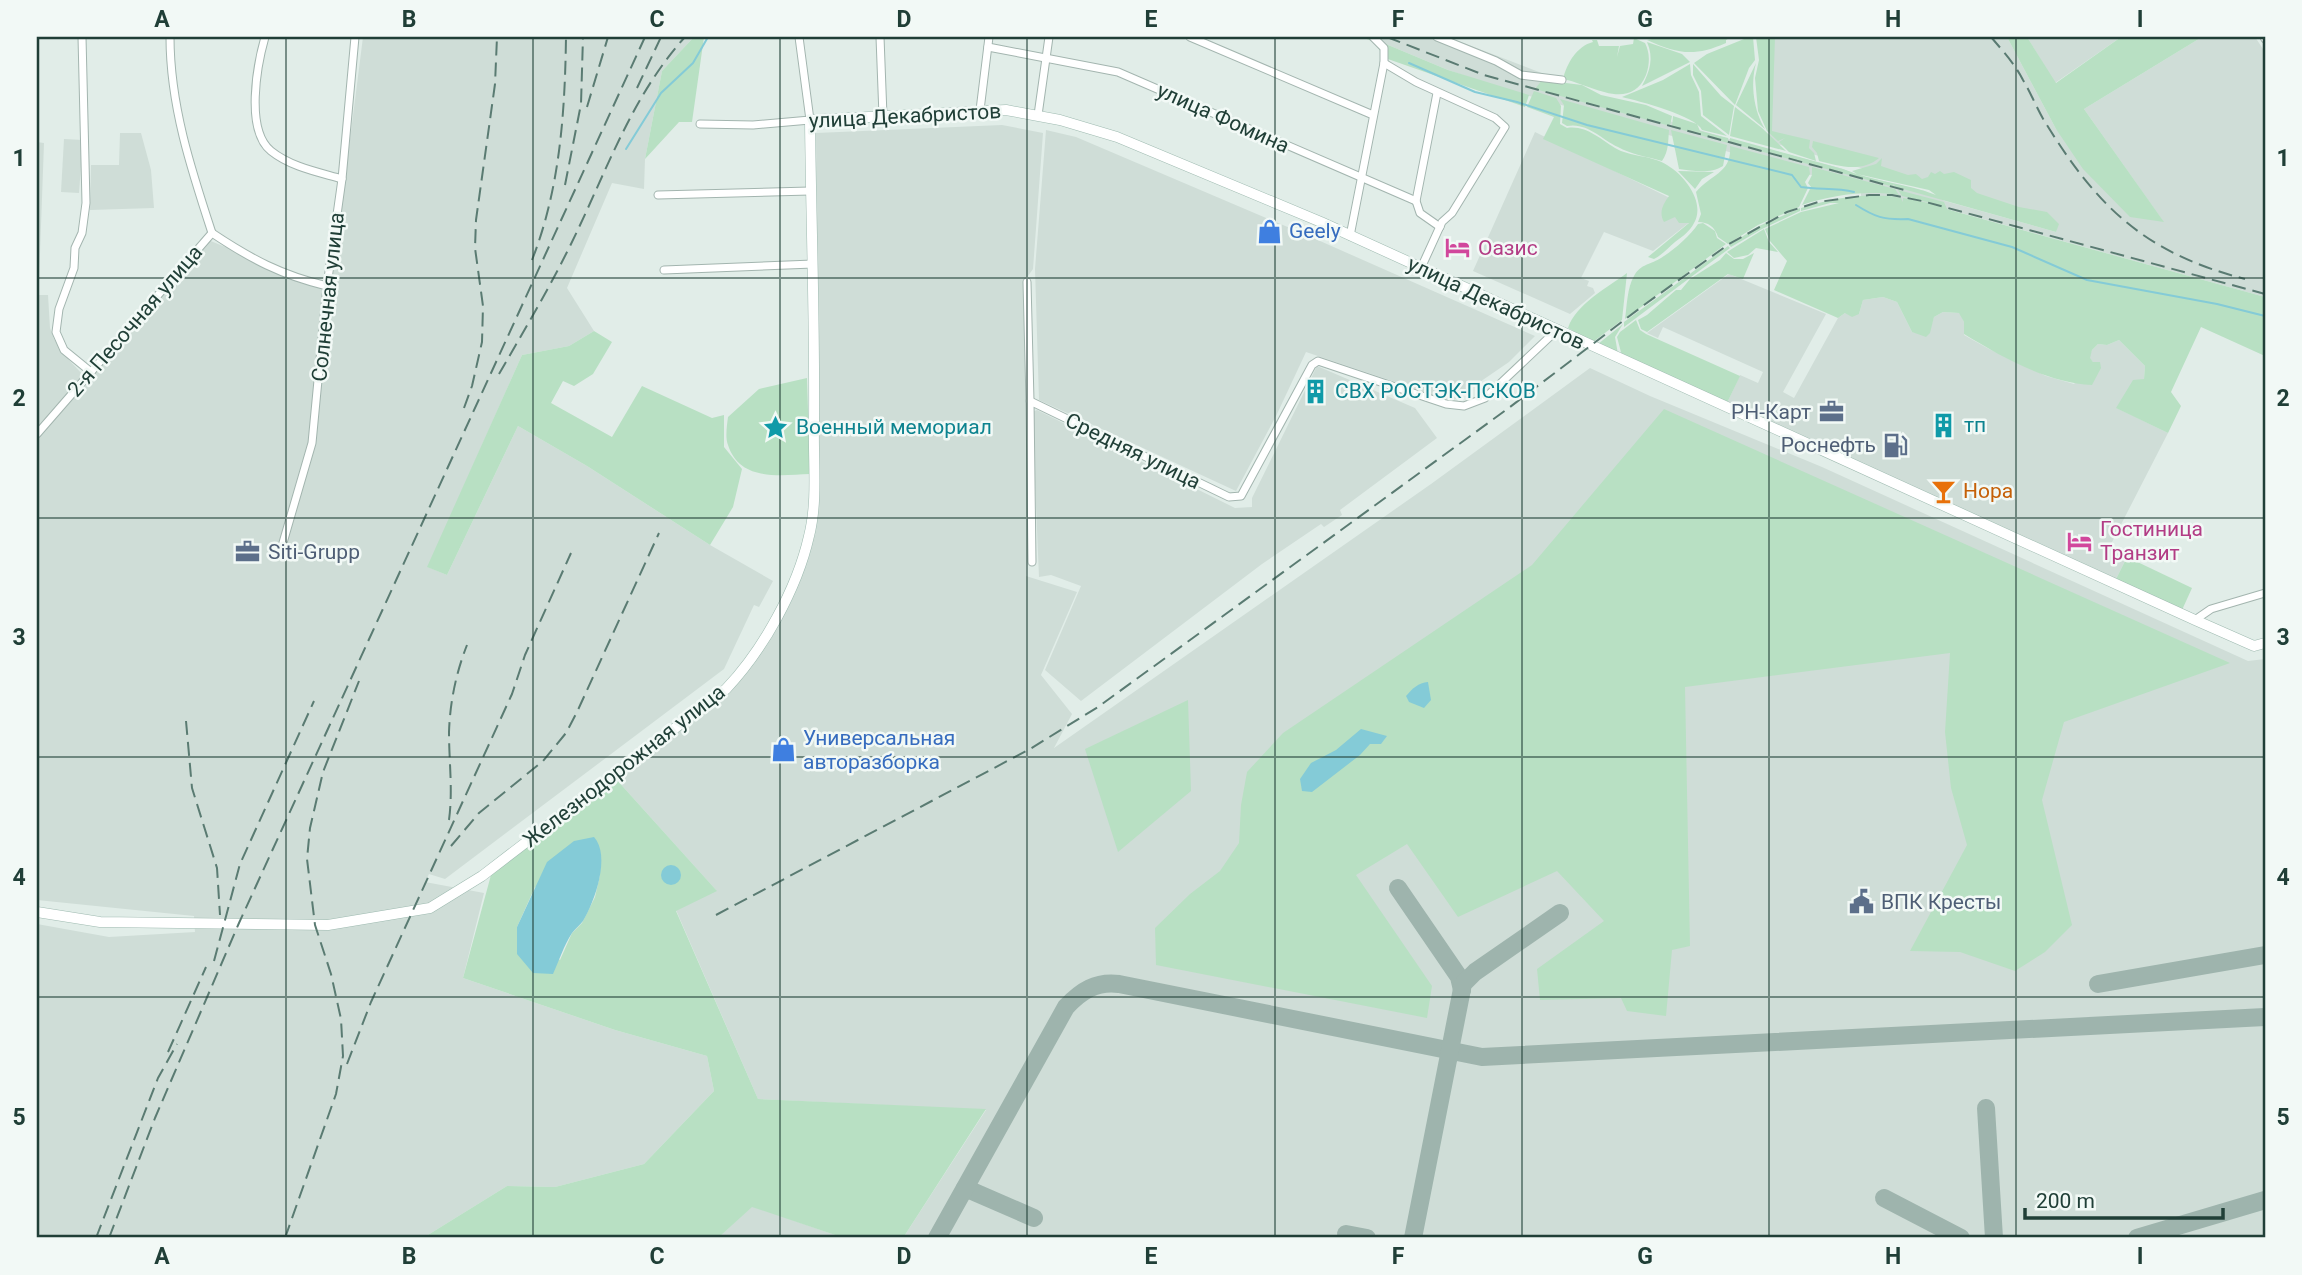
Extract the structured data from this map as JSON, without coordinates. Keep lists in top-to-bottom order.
{
  "streets": {
    "street": [
      "улица Декабристов",
      "улица Фомина",
      "Солнечная улица",
      "2-я Песочная улица",
      "Средняя улица",
      "Железнодорожная улица"
    ]
  },
  "crossings": [
    ["улица Декабристов", "Средняя улица"],
    ["улица Декабристов", "Железнодорожная улица"]
  ],
  "places": {
    "shop": ["Geely", "Универсальная авторазборка"],
    "hotel": ["Оазис", "Гостиница Транзит"],
    "building": ["СВХ РОСТЭК-ПСКОВ", "тп"],
    "office": ["РН-Карт", "Siti-Grupp"],
    "place": ["Военный мемориал"],
    "fuel station": ["Роснефть"],
    "bar": ["Нора"],
    "public building": ["ВПК Кресты"]
  },
  "scale_bar": "200 m",
  "grid": {
    "columns": [
      "A",
      "B",
      "C",
      "D",
      "E",
      "F",
      "G",
      "H",
      "I"
    ],
    "rows": [
      "1",
      "2",
      "3",
      "4",
      "5"
    ]
  }
}
